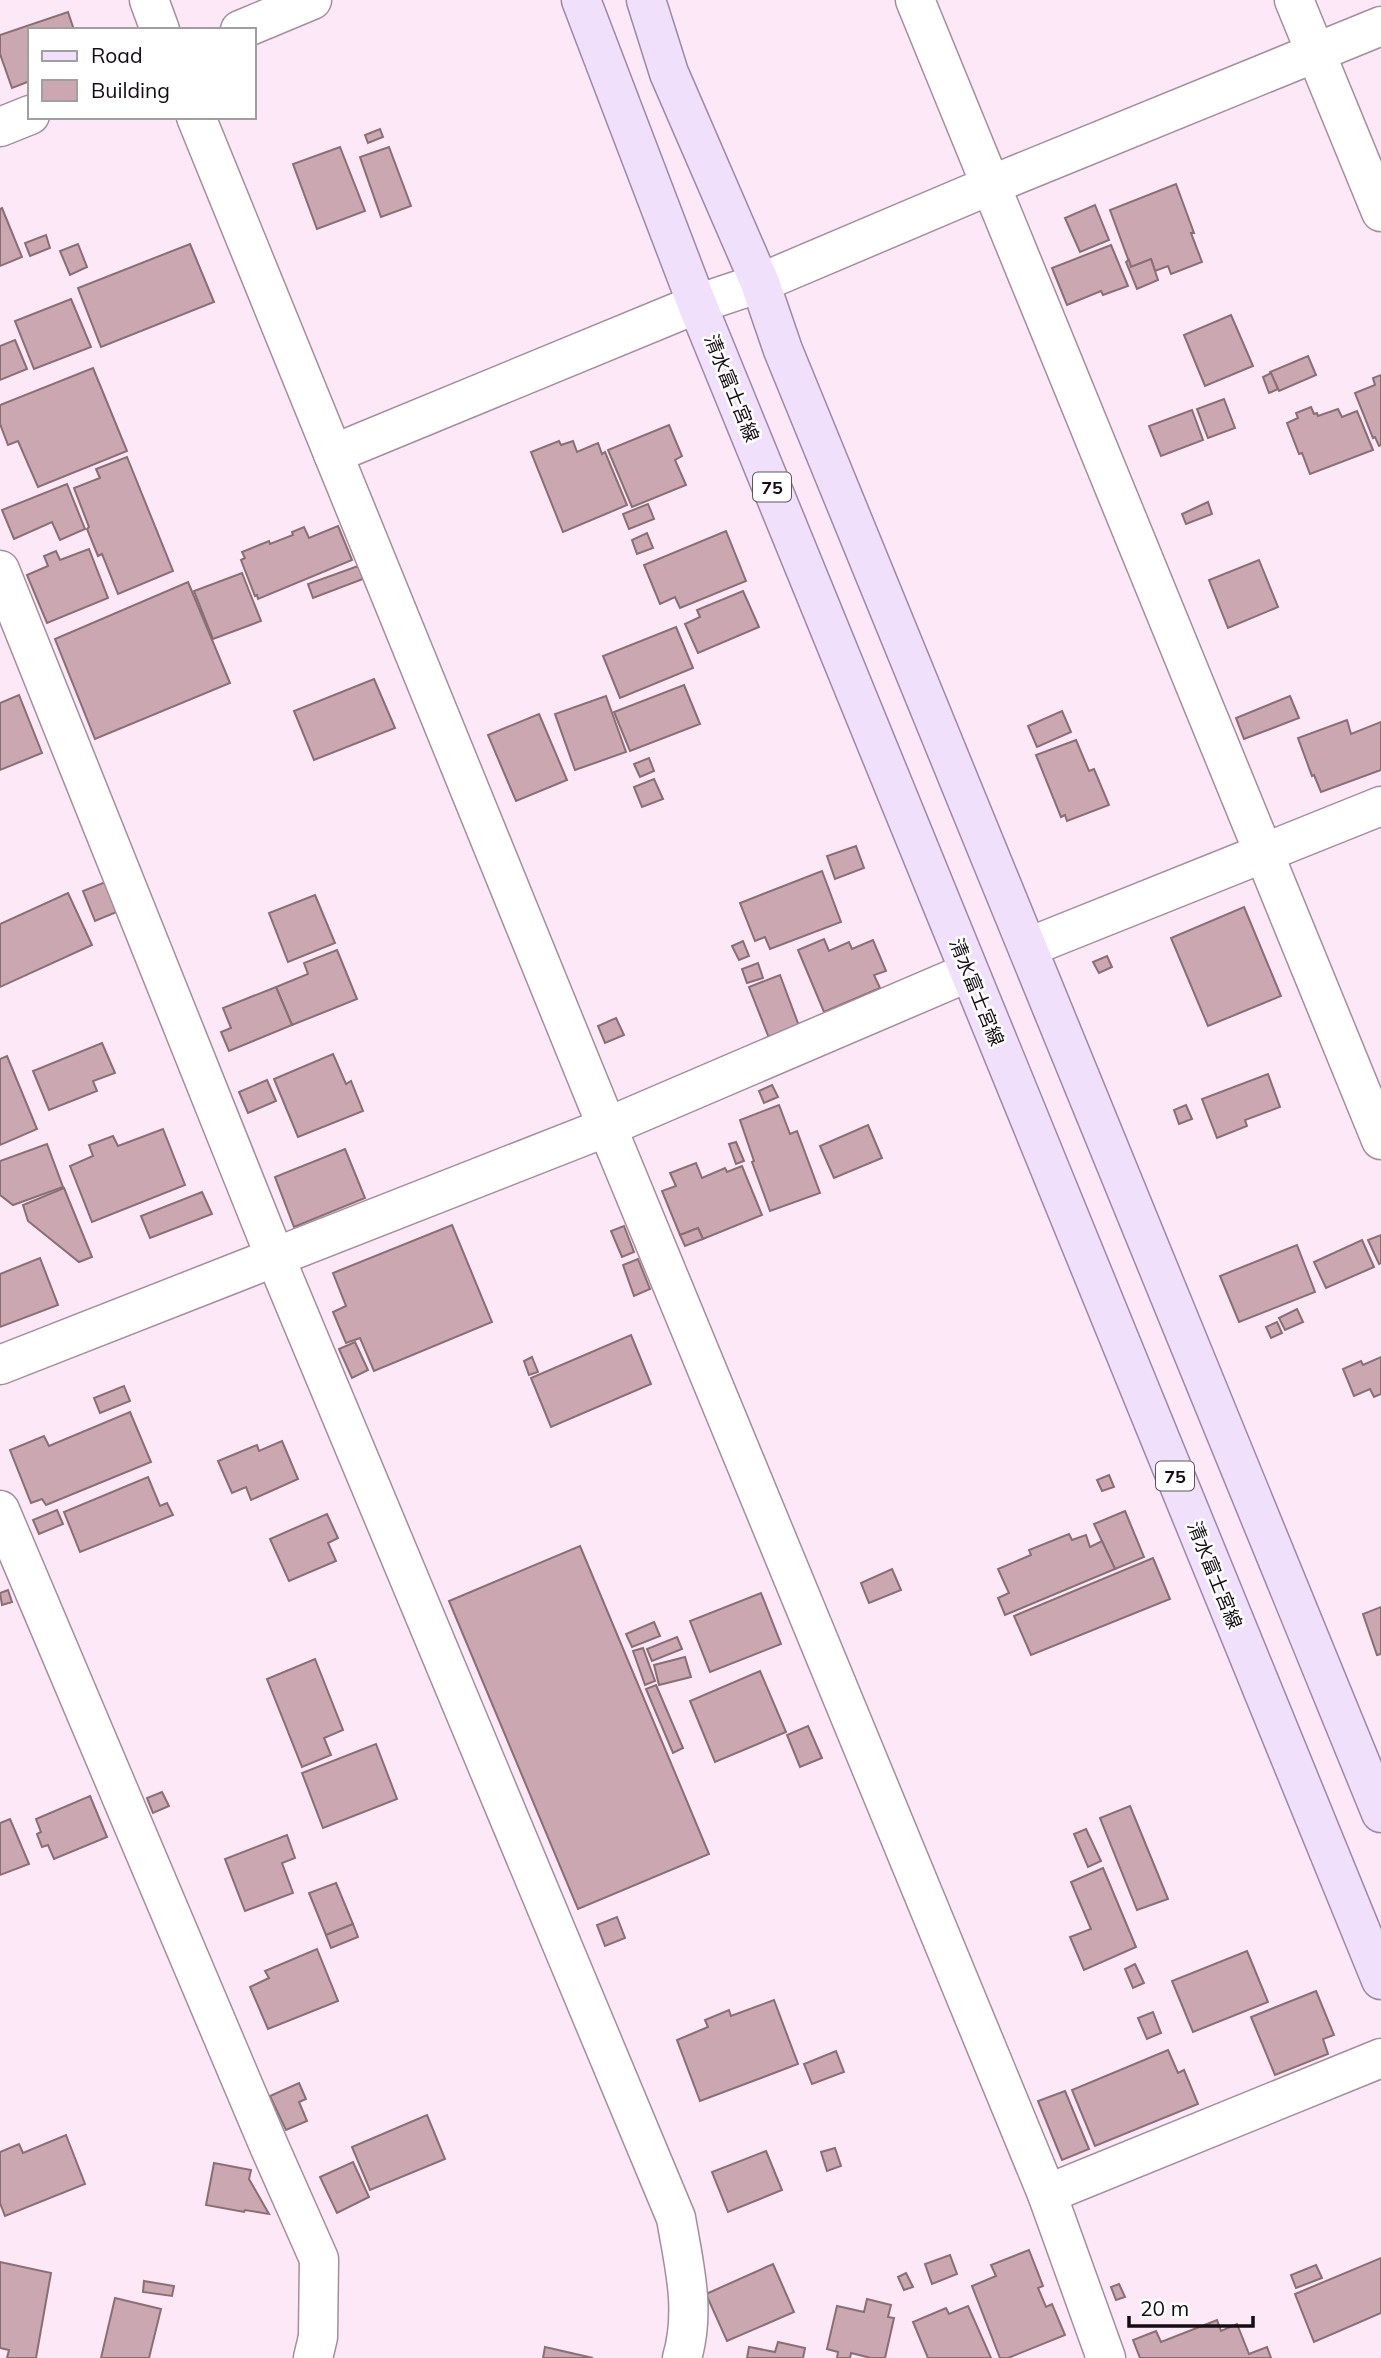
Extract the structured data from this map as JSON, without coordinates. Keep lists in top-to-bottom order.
{
  "streets": {
    "main road": ["清水富士宮線", "75"]
  },
  "legend": ["Road", "Building"],
  "scale_bar": "20 m"
}
